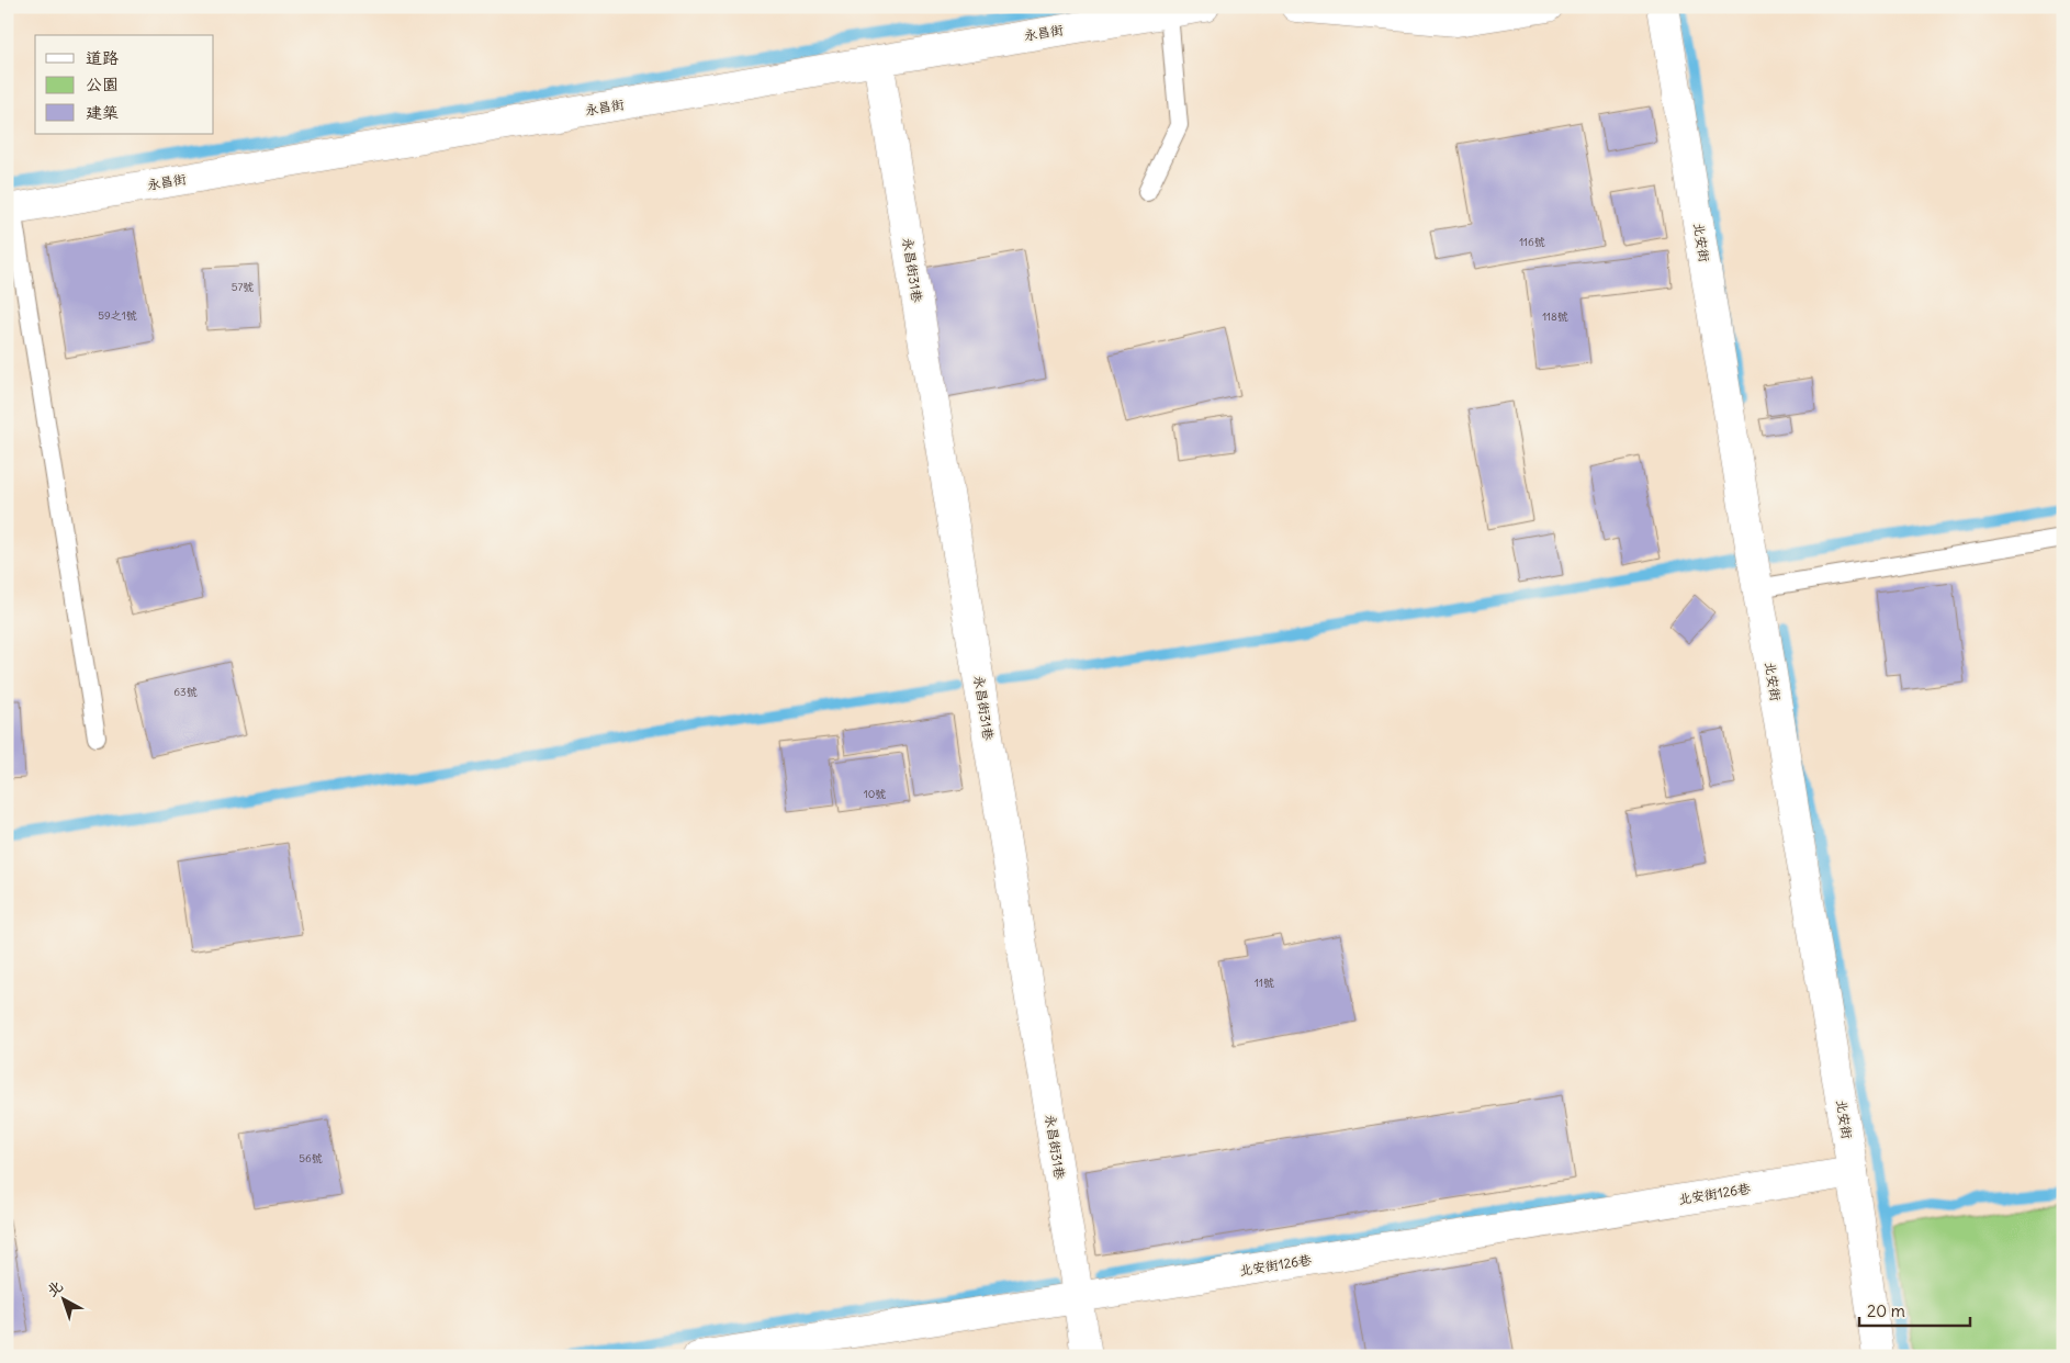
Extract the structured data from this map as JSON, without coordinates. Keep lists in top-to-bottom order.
{
  "streets": {
    "street": [
      "永昌街",
      "北安街",
      "永昌街31巷",
      "北安街126巷"
    ]
  },
  "crossings": [
    ["永昌街", "永昌街31巷"],
    ["北安街", "北安街126巷"],
    ["永昌街31巷", "北安街126巷"]
  ],
  "house_numbers": [
    "116號",
    "57號",
    "59之1號",
    "118號",
    "63號",
    "10號",
    "11號",
    "56號"
  ],
  "legend": ["道路", "公園", "建築"],
  "scale_bar": "20 m",
  "north": "top left"
}
